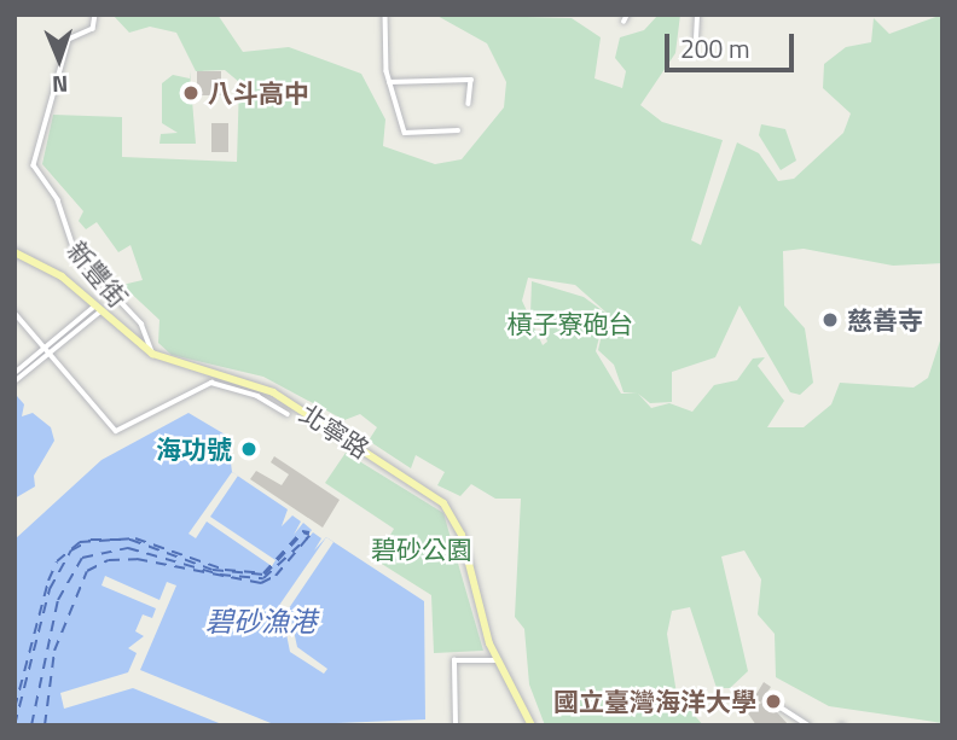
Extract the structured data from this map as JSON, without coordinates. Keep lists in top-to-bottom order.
{
  "streets": {
    "main road": ["北寧路"],
    "street": ["新豐街"]
  },
  "crossings": [
    ["新豐街", "北寧路"]
  ],
  "water": ["碧砂漁港"],
  "parks": ["槓子寮砲台", "碧砂公園"],
  "places": [
    "八斗高中",
    "慈善寺",
    "海功號",
    "國立臺灣海洋大學"
  ],
  "scale_bar": "200 m",
  "north": "bottom"
}
